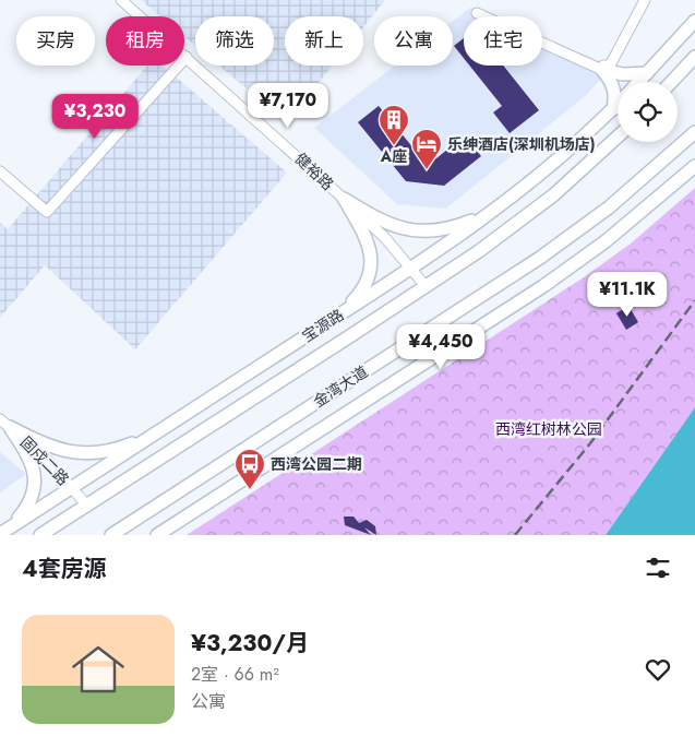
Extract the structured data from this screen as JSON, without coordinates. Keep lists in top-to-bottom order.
{
  "streets": {
    "main road": ["宝源路", "金湾大道"],
    "street": ["健裕路", "固戍二路"]
  },
  "crossings": [
    ["健裕路", "宝源路"],
    ["宝源路", "固戍二路"]
  ],
  "parks": ["西湾红树林公园"],
  "places": {
    "building": ["A座"],
    "hotel": ["乐绅酒店(深圳机场店)"],
    "bus stop": ["西湾公园二期"]
  },
  "page": {
    "chip": [
      "买房",
      "租房",
      "筛选",
      "新上",
      "公寓",
      "住宅"
    ],
    "price": [
      "¥7,170",
      "¥3,230",
      "¥11.1K",
      "¥4,450"
    ],
    "heading": "4套房源",
    "list": [
      {
        "name": "¥3,230/月",
        "note": "2室 · 66 m² · 公寓"
      }
    ]
  }
}
